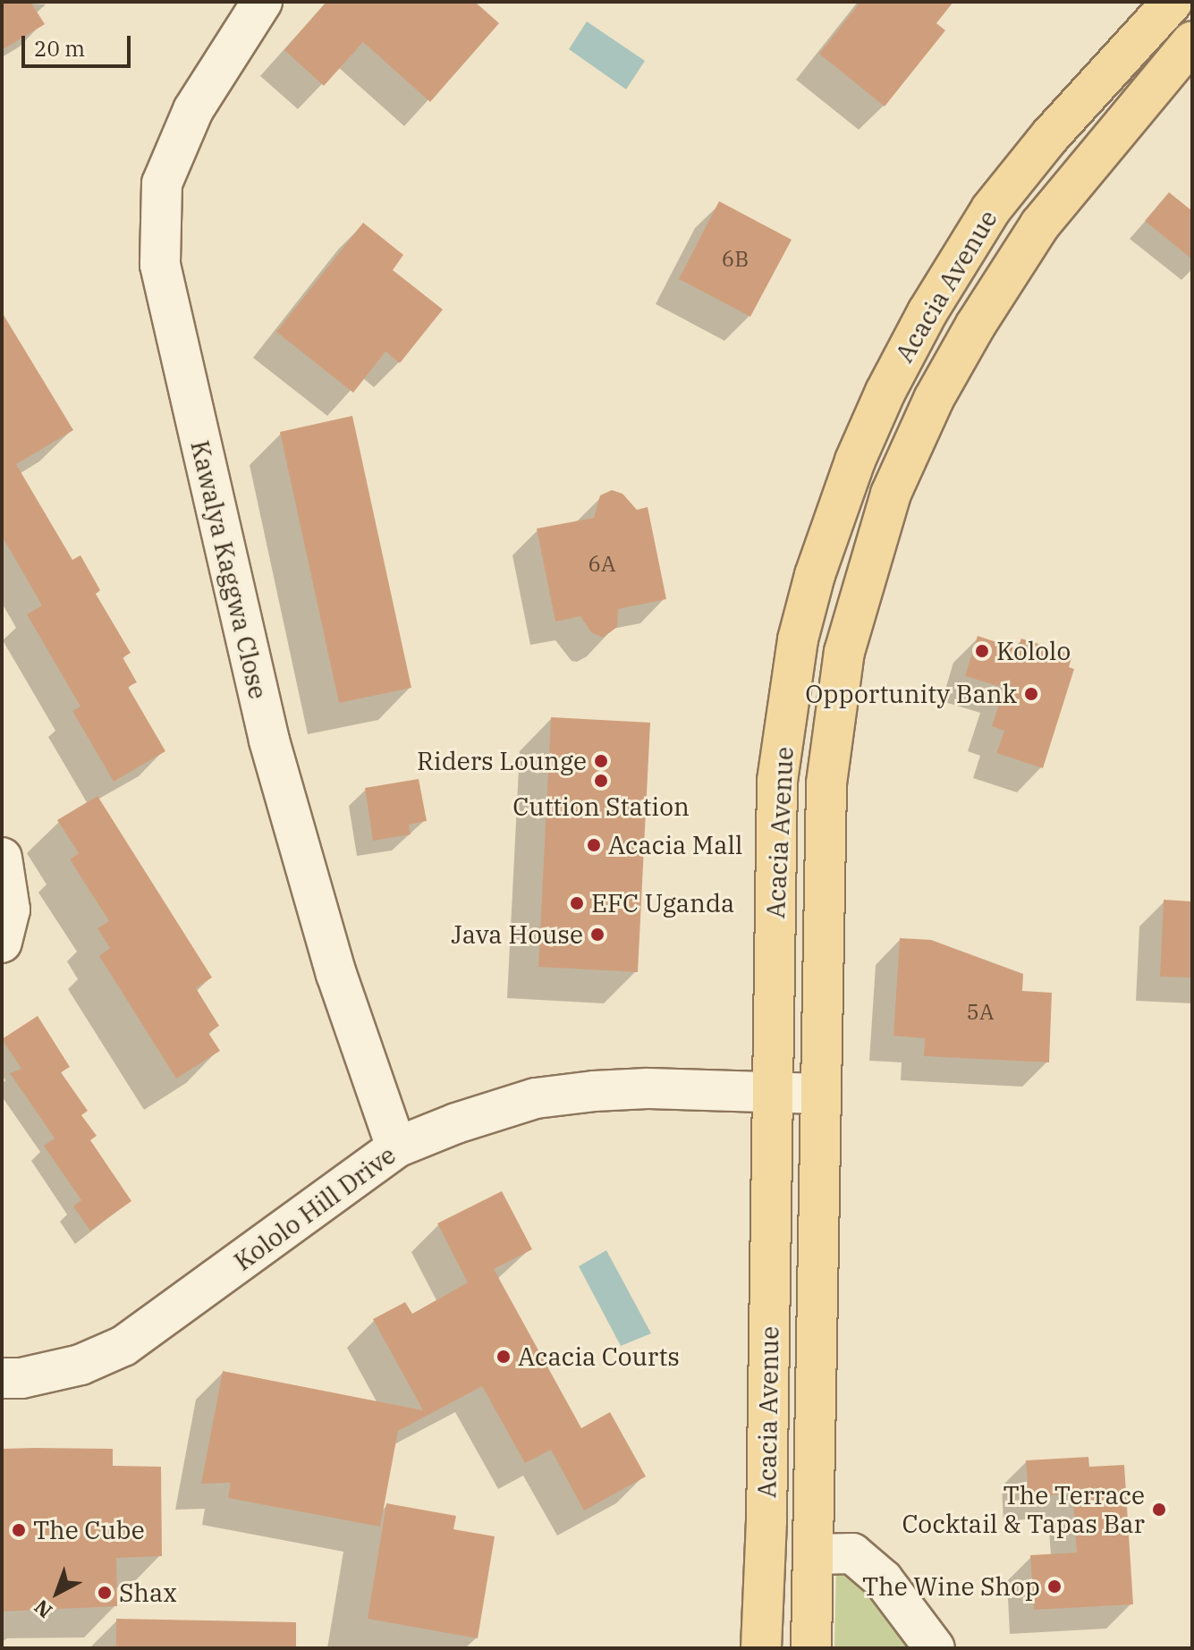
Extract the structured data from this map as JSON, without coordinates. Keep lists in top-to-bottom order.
{
  "streets": {
    "main road": ["Acacia Avenue"],
    "street": ["Kawalya Kaggwa Close", "Kololo Hill Drive"]
  },
  "crossings": [
    ["Acacia Avenue", "Kololo Hill Drive"],
    ["Kawalya Kaggwa Close", "Kololo Hill Drive"]
  ],
  "places": [
    "Kololo",
    "Opportunity Bank",
    "Riders Lounge",
    "Cuttion Station",
    "Acacia Mall",
    "EFC Uganda",
    "Java House",
    "Acacia Courts",
    "The Terrace Cocktail & Tapas Bar",
    "The Cube",
    "The Wine Shop",
    "Shax"
  ],
  "house_numbers": ["6B", "6A", "5A"],
  "scale_bar": "20 m",
  "north": "bottom left"
}
